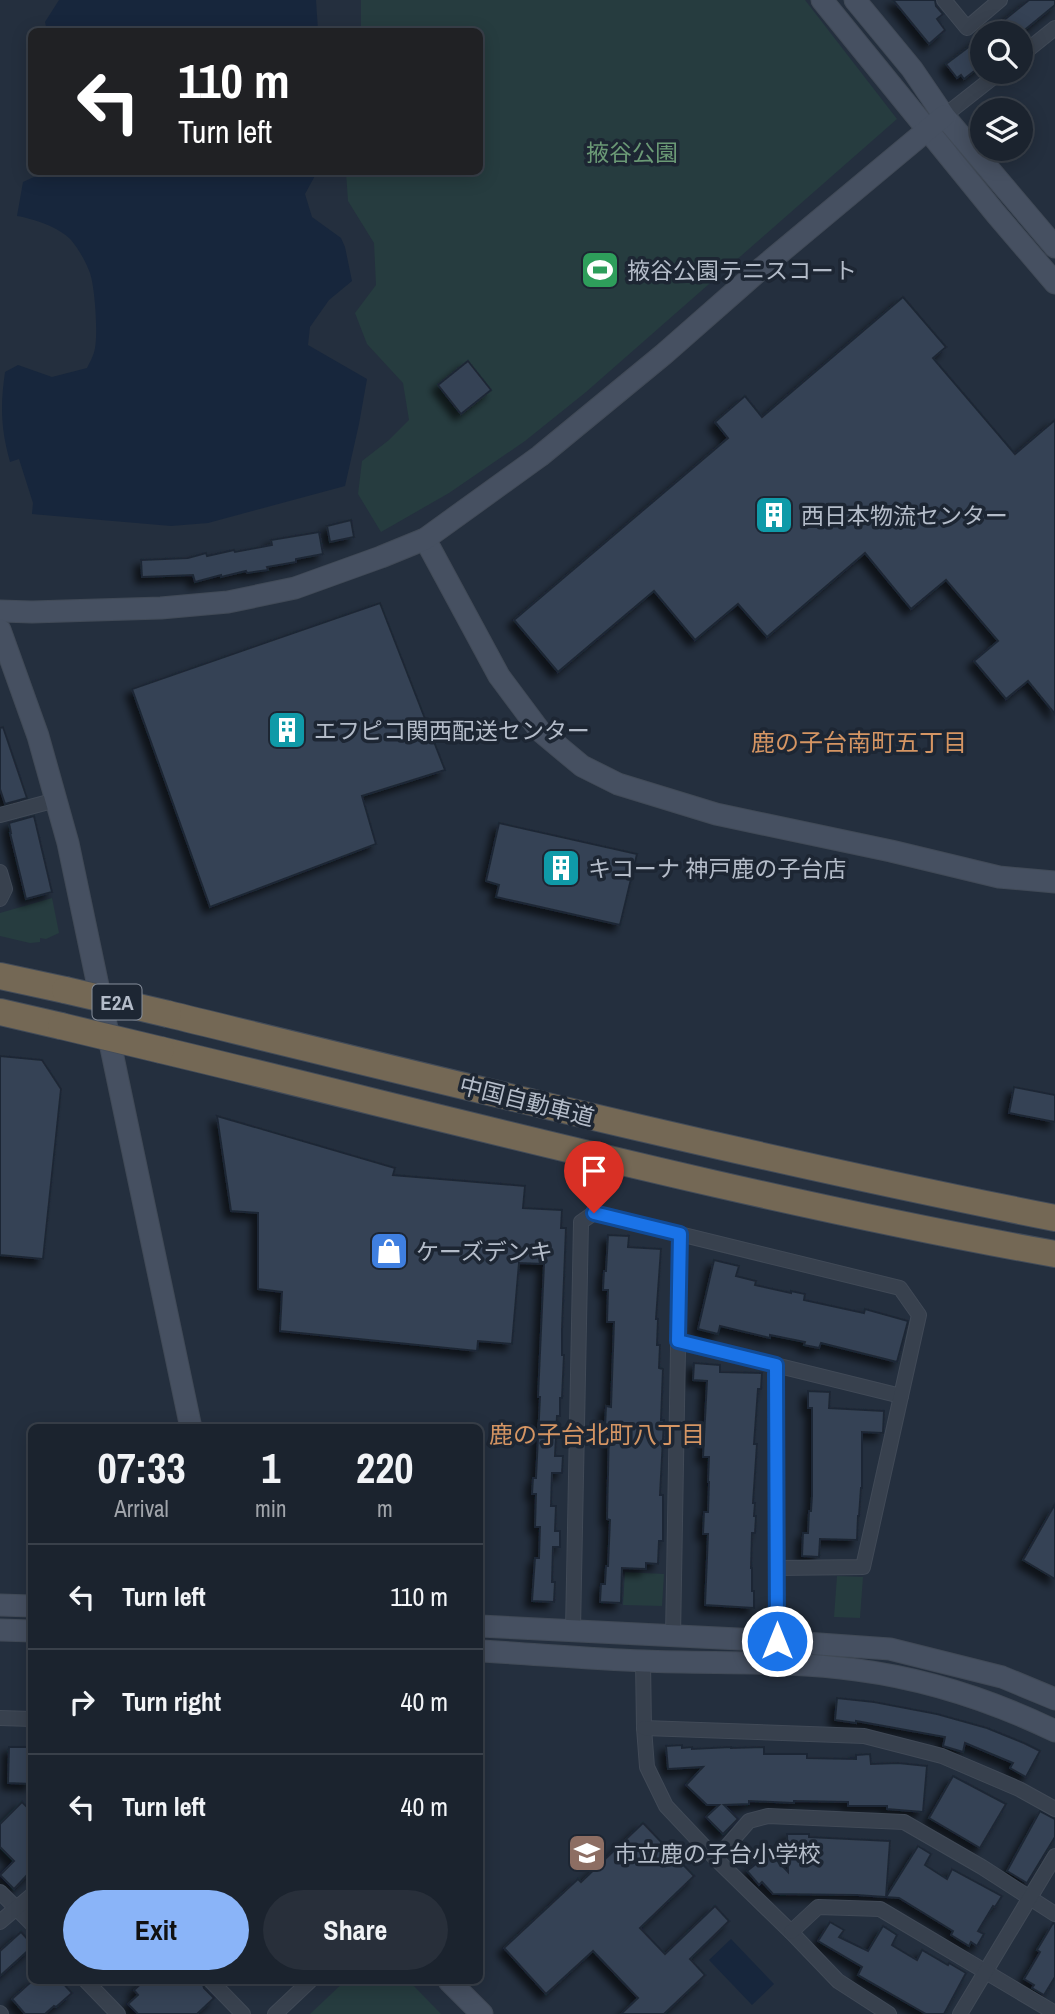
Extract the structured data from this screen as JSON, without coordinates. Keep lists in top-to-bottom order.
{
  "streets": {
    "highway": ["E2A", "中国自動車道"]
  },
  "districts": ["鹿の子台南町五丁目", "鹿の子台北町八丁目"],
  "parks": ["掖谷公園"],
  "places": {
    "sports": ["掖谷公園テニスコート"],
    "building": ["西日本物流センター", "エフピコ関西配送センター", "キコーナ 神戸鹿の子台店"],
    "shop": ["ケーズデンキ"],
    "school or university": ["市立鹿の子台小学校"]
  },
  "page": {
    "turn": ["110 m", "Turn left"],
    "eta": [
      "07:33",
      "Arrival",
      "1",
      "min",
      "220",
      "m"
    ],
    "list": [
      {
        "name": "Turn left",
        "value": "110 m"
      },
      {
        "name": "Turn right",
        "value": "40 m"
      },
      {
        "name": "Turn left",
        "value": "40 m"
      }
    ],
    "buttons": ["Exit", "Share"]
  }
}
